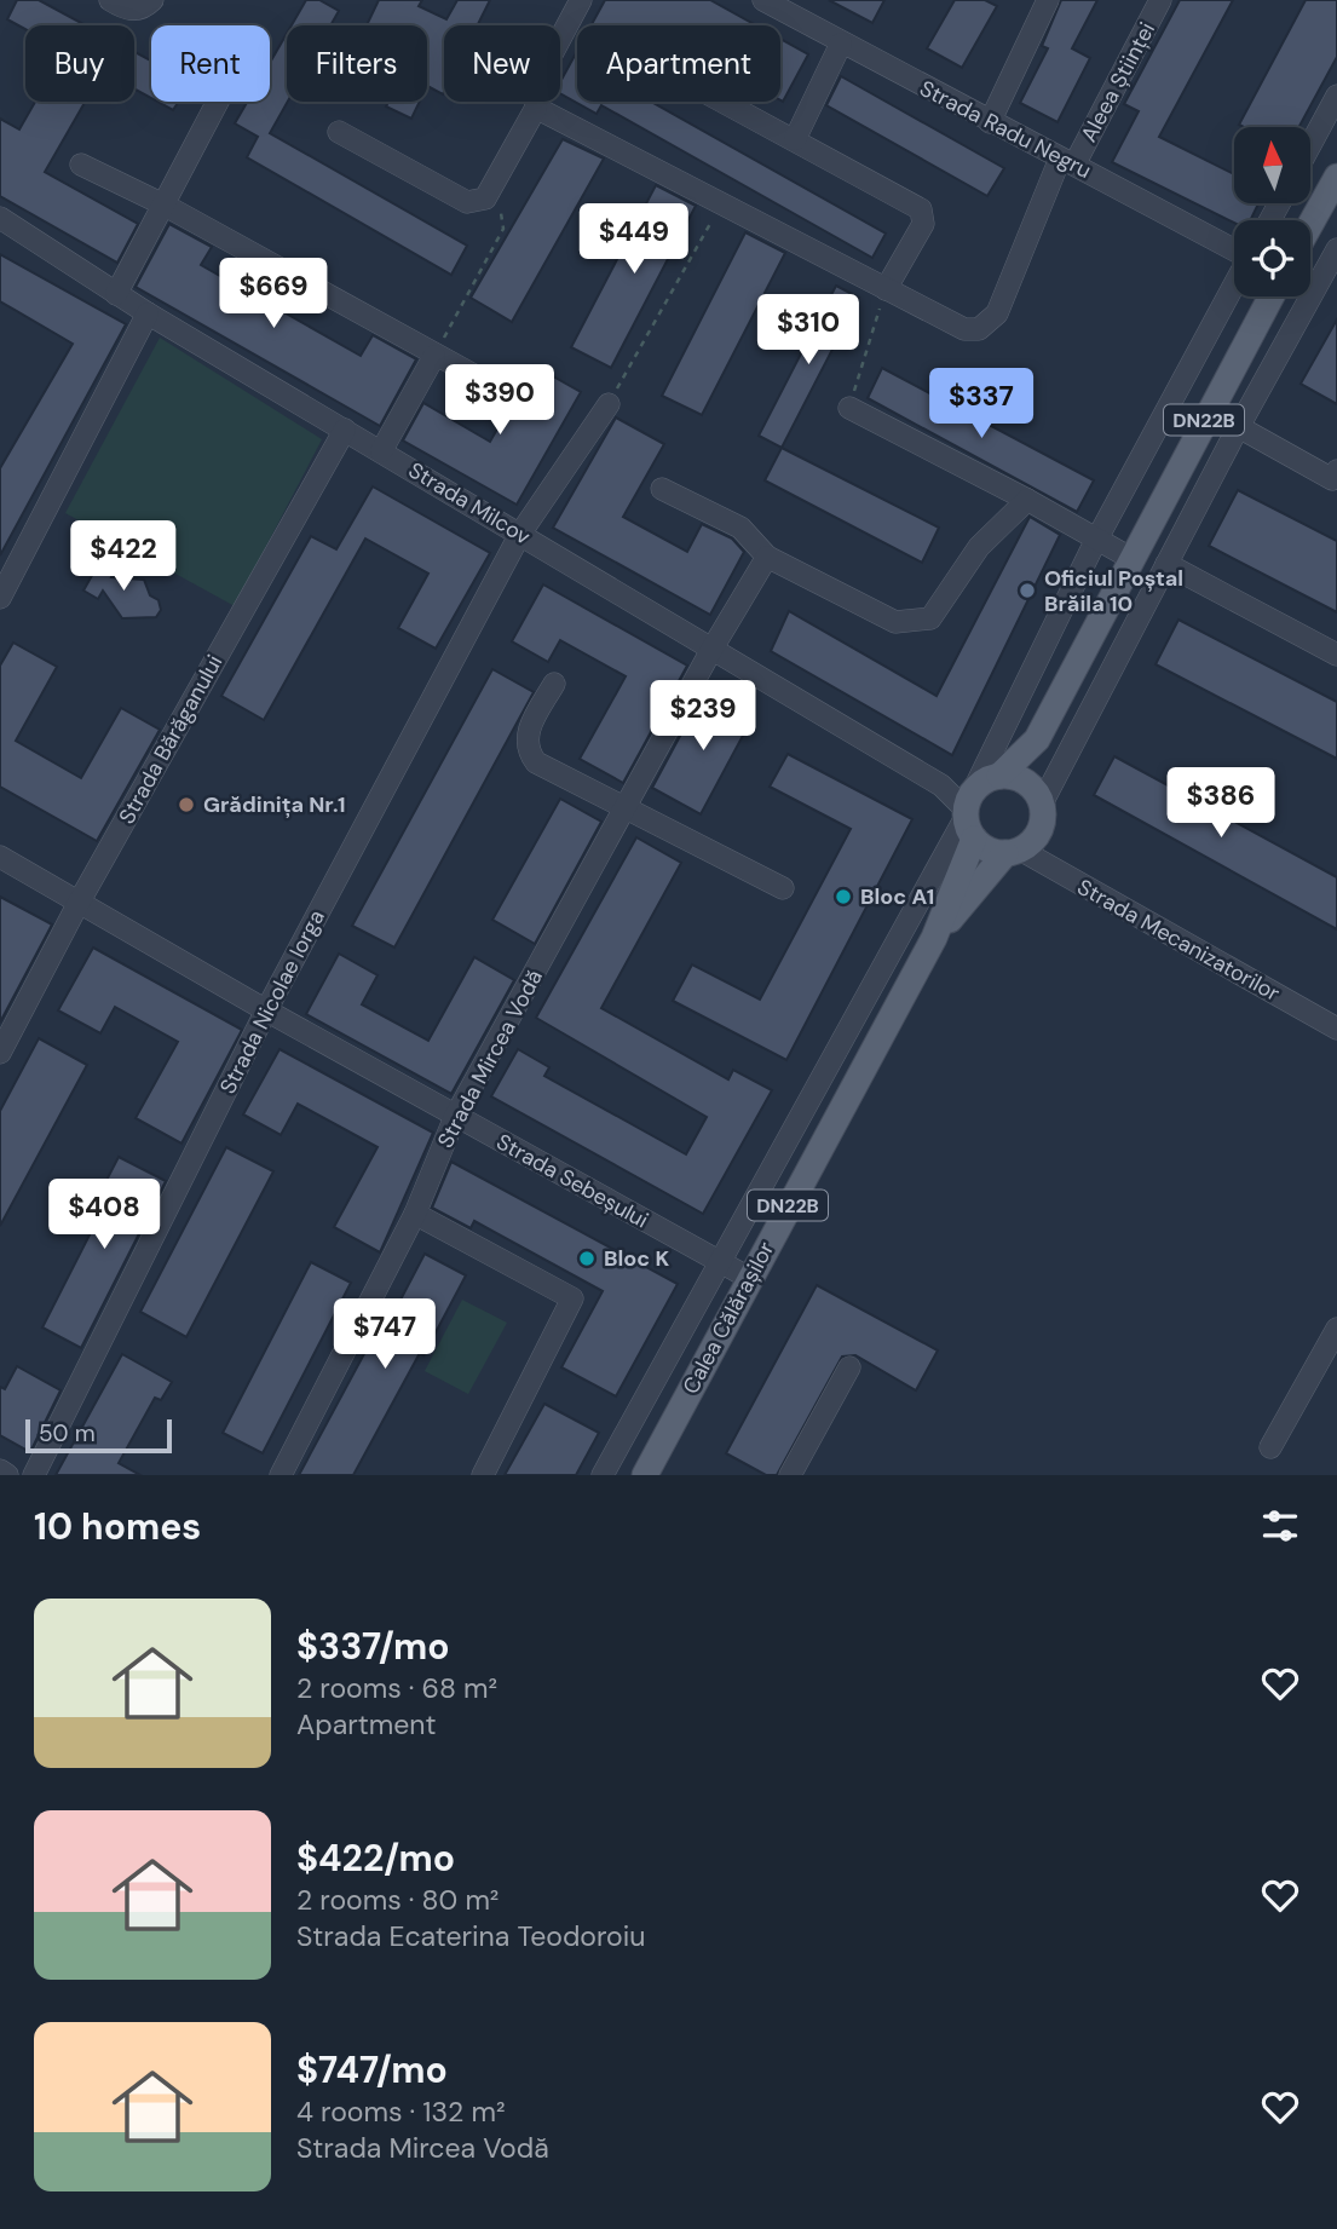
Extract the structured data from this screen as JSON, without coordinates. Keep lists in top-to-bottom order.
{
  "streets": {
    "main road": ["DN22B", "Calea Călărașilor"],
    "street": [
      "Aleea Științei",
      "Strada Radu Negru",
      "Strada Milcov",
      "Strada Bărăganului",
      "Strada Mecanizatorilor",
      "Strada Nicolae Iorga",
      "Strada Mircea Vodă",
      "Strada Sebeșului"
    ]
  },
  "crossings": [
    ["Aleea Științei", "Strada Radu Negru"],
    ["DN22B", "Strada Milcov"],
    ["DN22B", "Strada Mecanizatorilor"],
    ["DN22B", "Calea Călărașilor"],
    ["Strada Milcov", "Strada Bărăganului"],
    ["Strada Milcov", "Strada Mecanizatorilor"],
    ["Strada Milcov", "Strada Nicolae Iorga"],
    ["Strada Milcov", "Strada Mircea Vodă"],
    ["Strada Milcov", "Calea Călărașilor"],
    ["Strada Bărăganului", "Strada Sebeșului"],
    ["Strada Mecanizatorilor", "Calea Călărașilor"],
    ["Strada Nicolae Iorga", "Strada Sebeșului"],
    ["Strada Mircea Vodă", "Strada Sebeșului"],
    ["Strada Sebeșului", "Calea Călărașilor"]
  ],
  "places": [
    "Oficiul Poștal Brăila 10",
    "Grădinița Nr.1",
    "Bloc A1",
    "Bloc K"
  ],
  "scale_bar": "50 m",
  "north": "top",
  "page": {
    "chip": [
      "Buy",
      "Rent",
      "Filters",
      "New",
      "Apartment"
    ],
    "price": [
      "$449",
      "$669",
      "$310",
      "$390",
      "$337",
      "$422",
      "$239",
      "$386",
      "$408",
      "$747"
    ],
    "scale": "50 m",
    "heading": "10 homes",
    "list": [
      {
        "name": "$337/mo",
        "note": "2 rooms · 68 m² · Apartment"
      },
      {
        "name": "$422/mo",
        "note": "2 rooms · 80 m² · Strada Ecaterina Teodoroiu"
      },
      {
        "name": "$747/mo",
        "note": "4 rooms · 132 m² · Strada Mircea Vodă"
      }
    ]
  }
}
